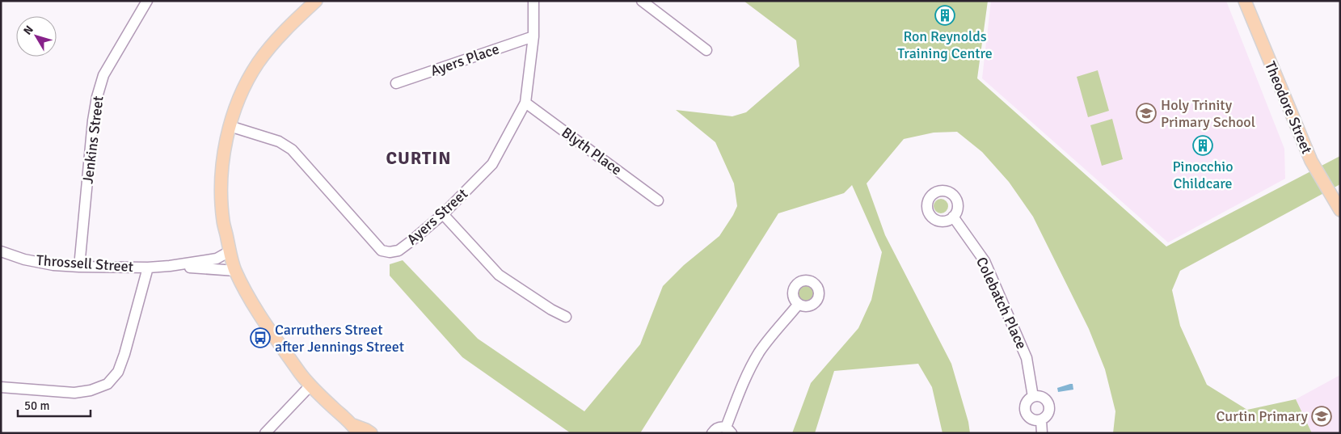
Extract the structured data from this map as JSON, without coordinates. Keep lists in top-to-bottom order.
{
  "streets": {
    "main road": ["Theodore Street"],
    "street": [
      "Ayers Place",
      "Jenkins Street",
      "Blyth Place",
      "Ayers Street",
      "Throssell Street",
      "Colebatch Place"
    ]
  },
  "crossings": [
    ["Ayers Place", "Ayers Street"],
    ["Jenkins Street", "Throssell Street"],
    ["Blyth Place", "Ayers Street"]
  ],
  "districts": ["CURTIN"],
  "places": {
    "building": ["Ron Reynolds Training Centre", "Pinocchio Childcare"],
    "school or university": ["Holy Trinity Primary School", "Curtin Primary"],
    "bus stop": ["Carruthers Street after Jennings Street"]
  },
  "scale_bar": "50 m",
  "north": "top left"
}
